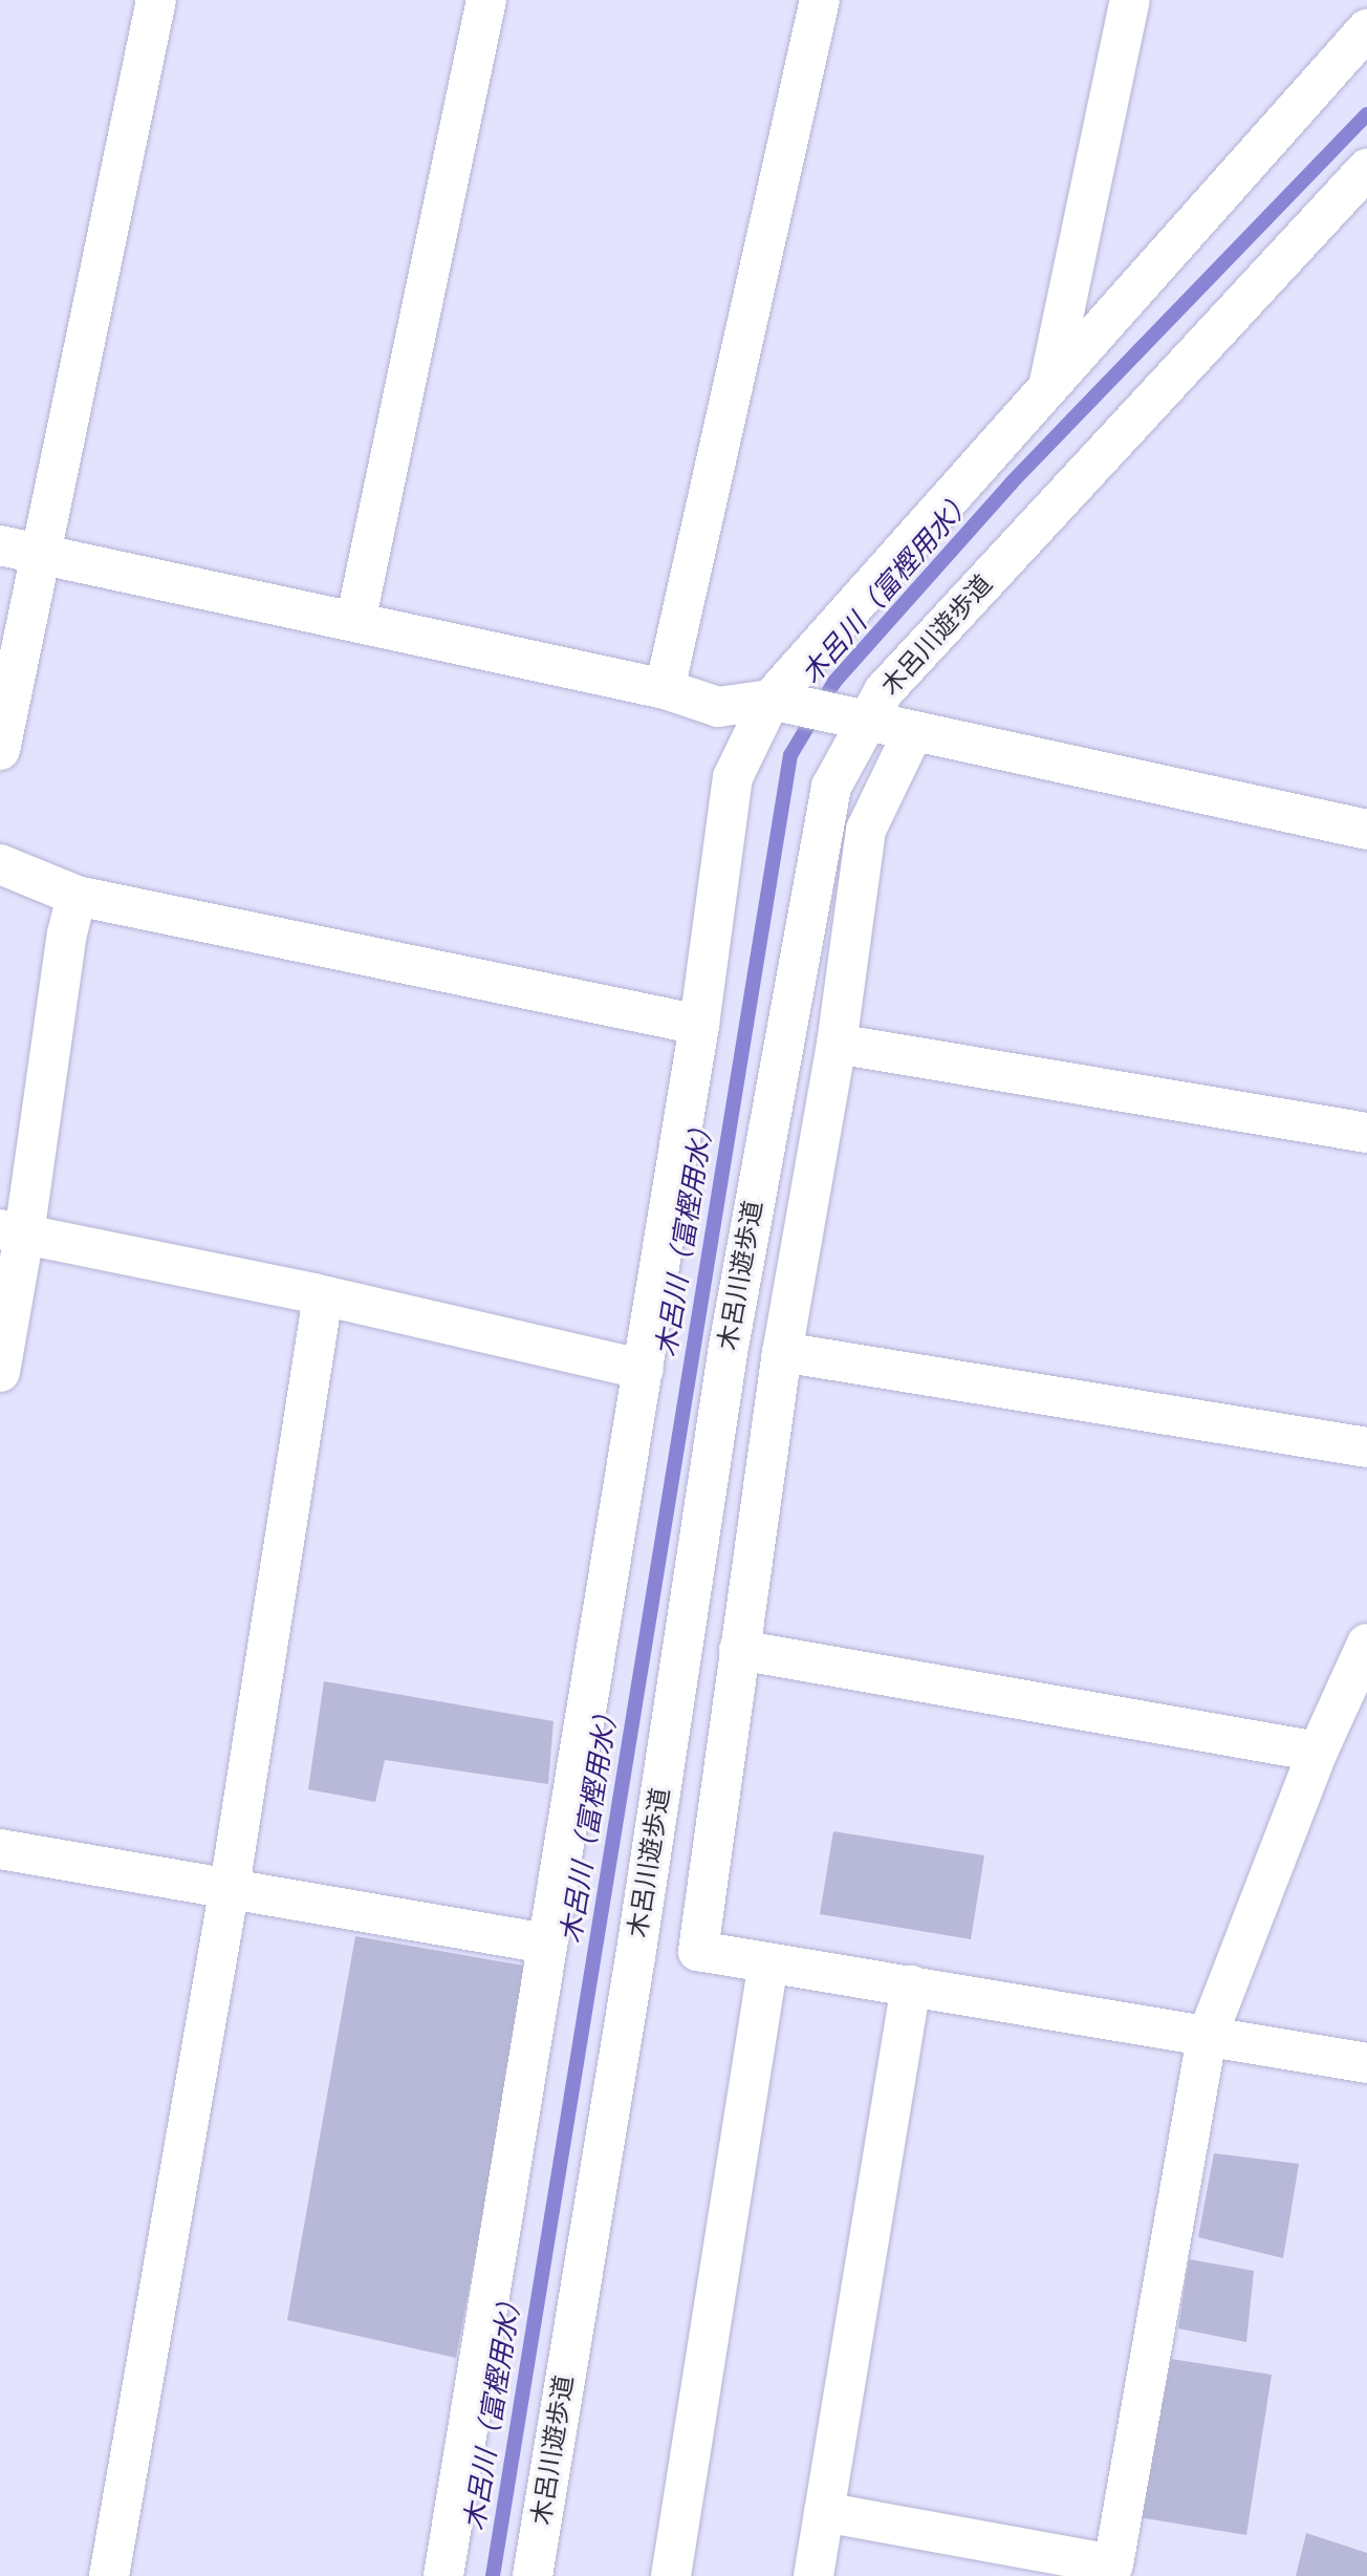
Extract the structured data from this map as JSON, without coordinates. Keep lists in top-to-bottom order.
{
  "streets": {
    "street": ["木呂川遊歩道"]
  },
  "water": ["木呂川（富樫用水）"]
}
